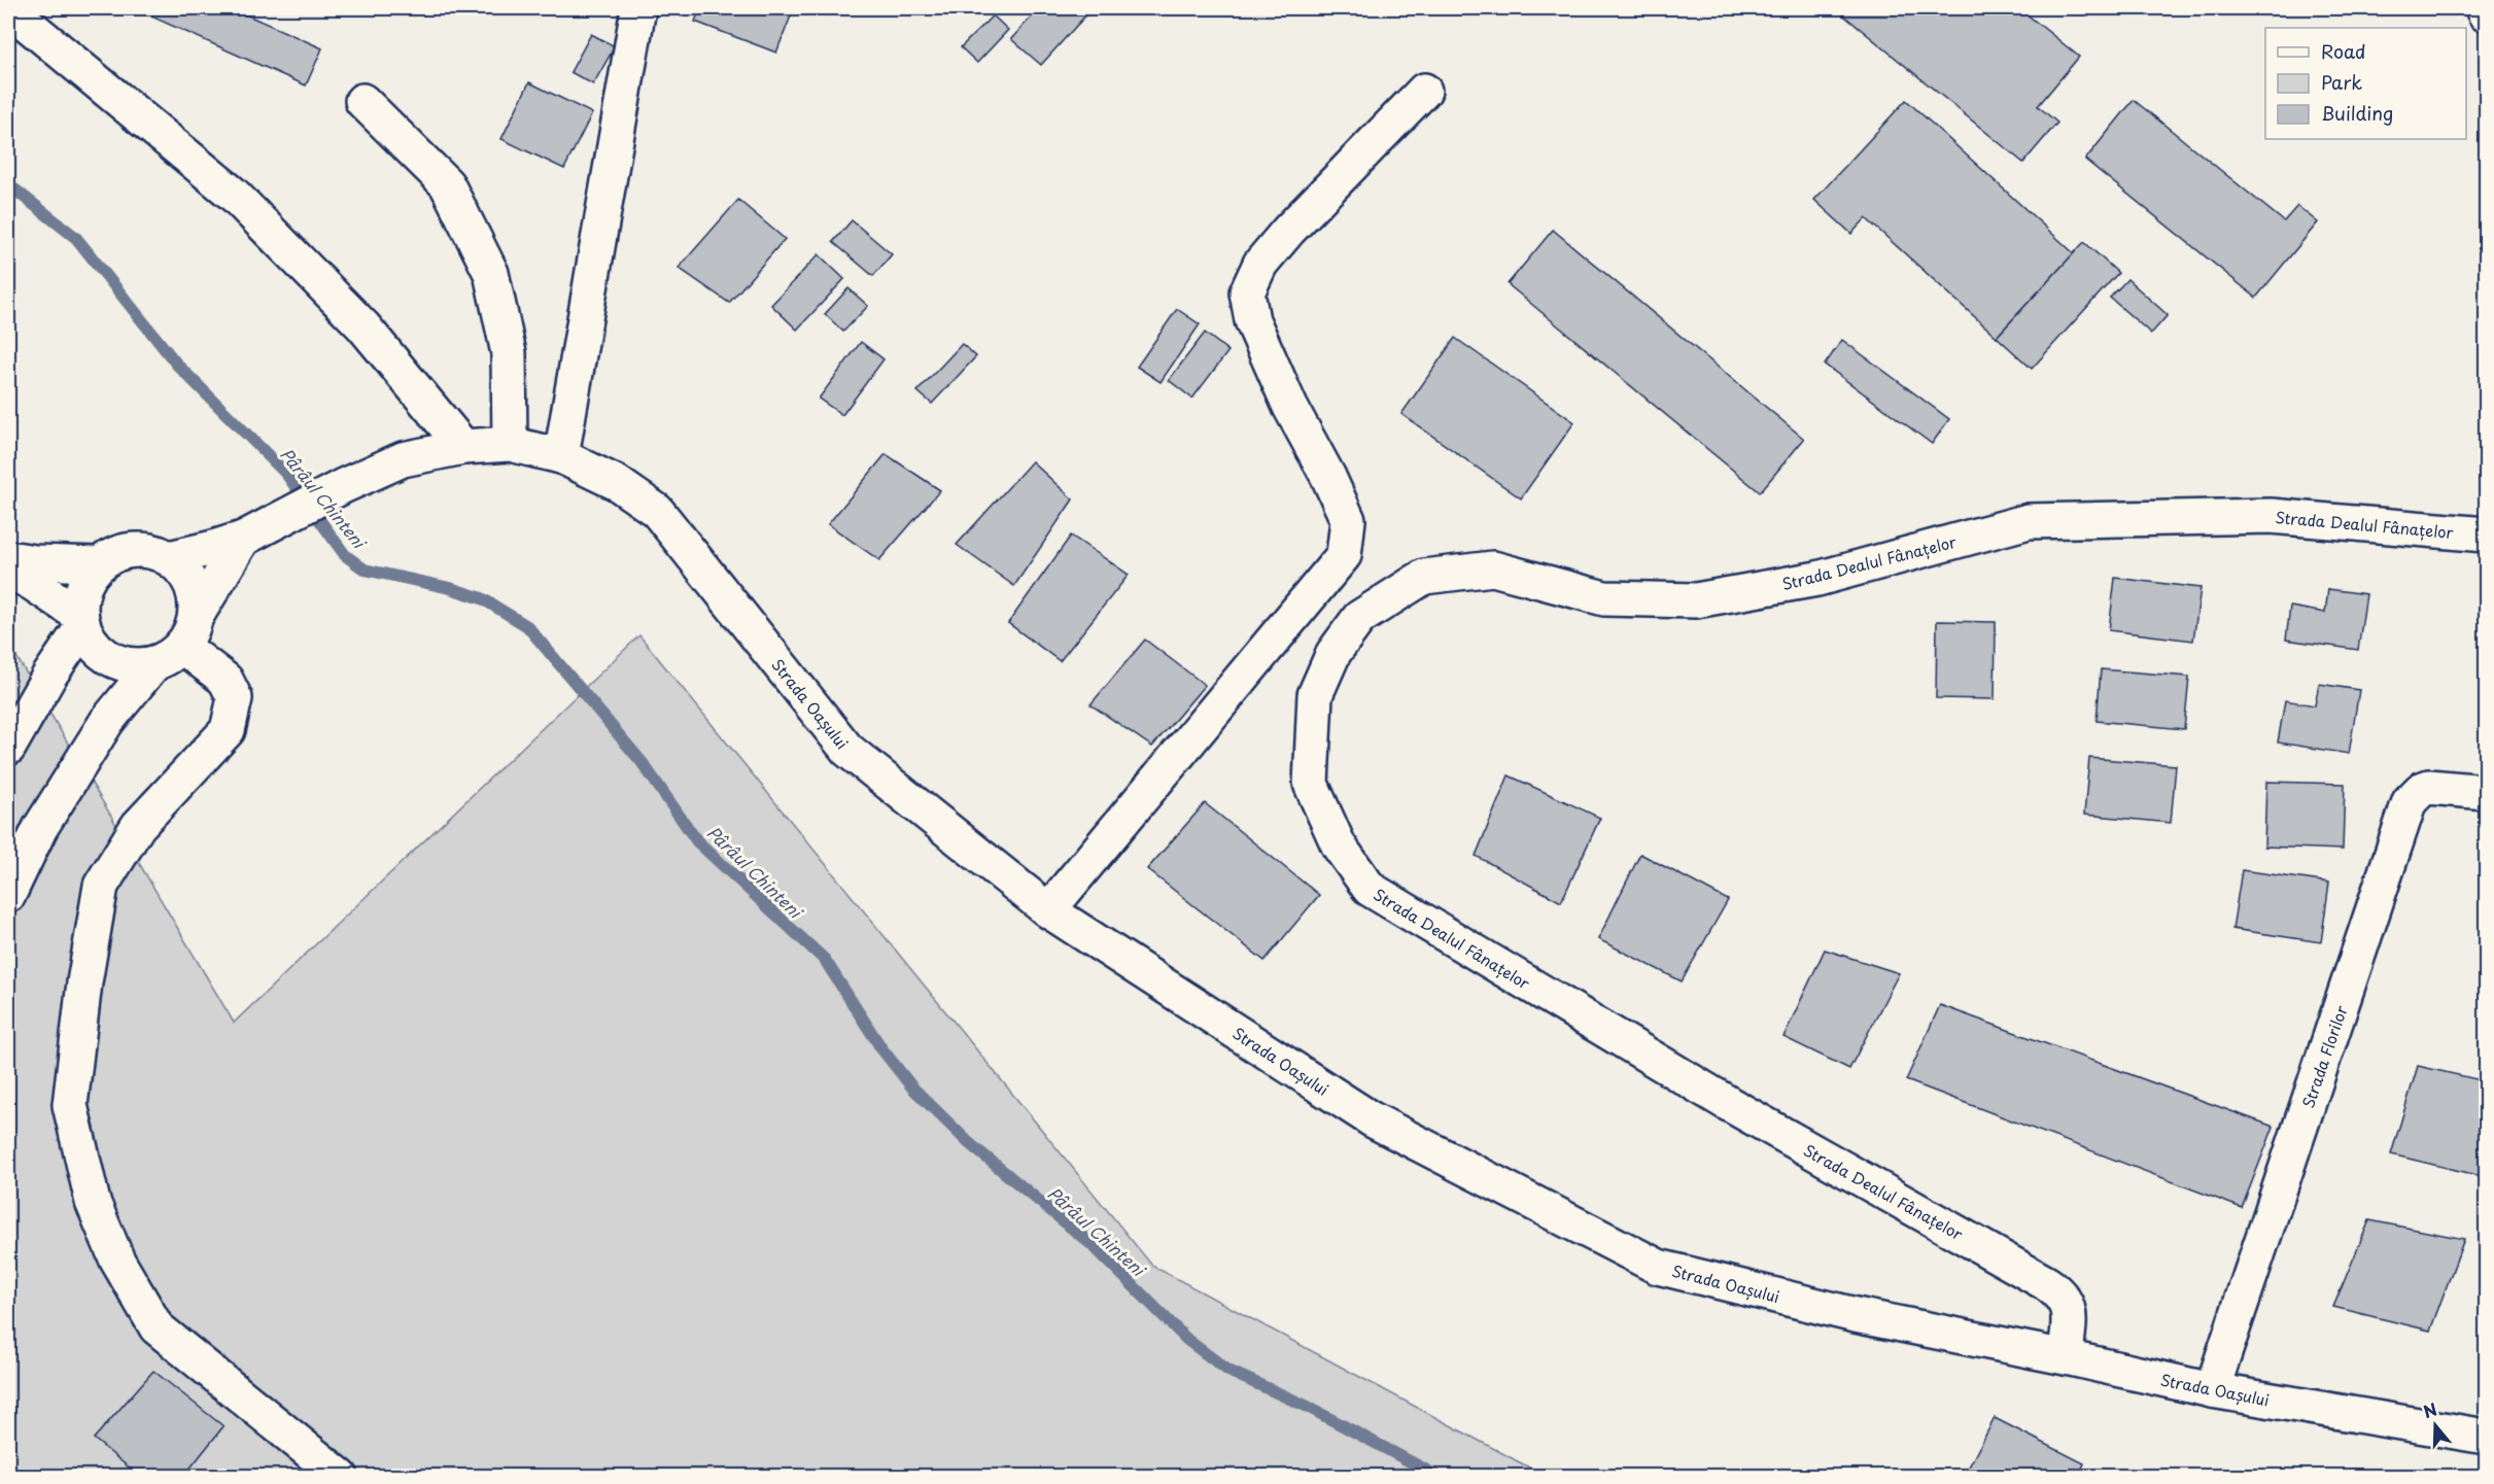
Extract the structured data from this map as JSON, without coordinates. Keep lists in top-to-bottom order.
{
  "streets": {
    "main road": ["Strada Dealul Fânațelor", "Strada Oașului", "Strada Florilor"]
  },
  "crossings": [
    ["Strada Dealul Fânațelor", "Strada Oașului"],
    ["Strada Oașului", "Strada Florilor"]
  ],
  "water": ["Pârâul Chinteni"],
  "legend": ["Road", "Park", "Building"],
  "north": "top"
}
